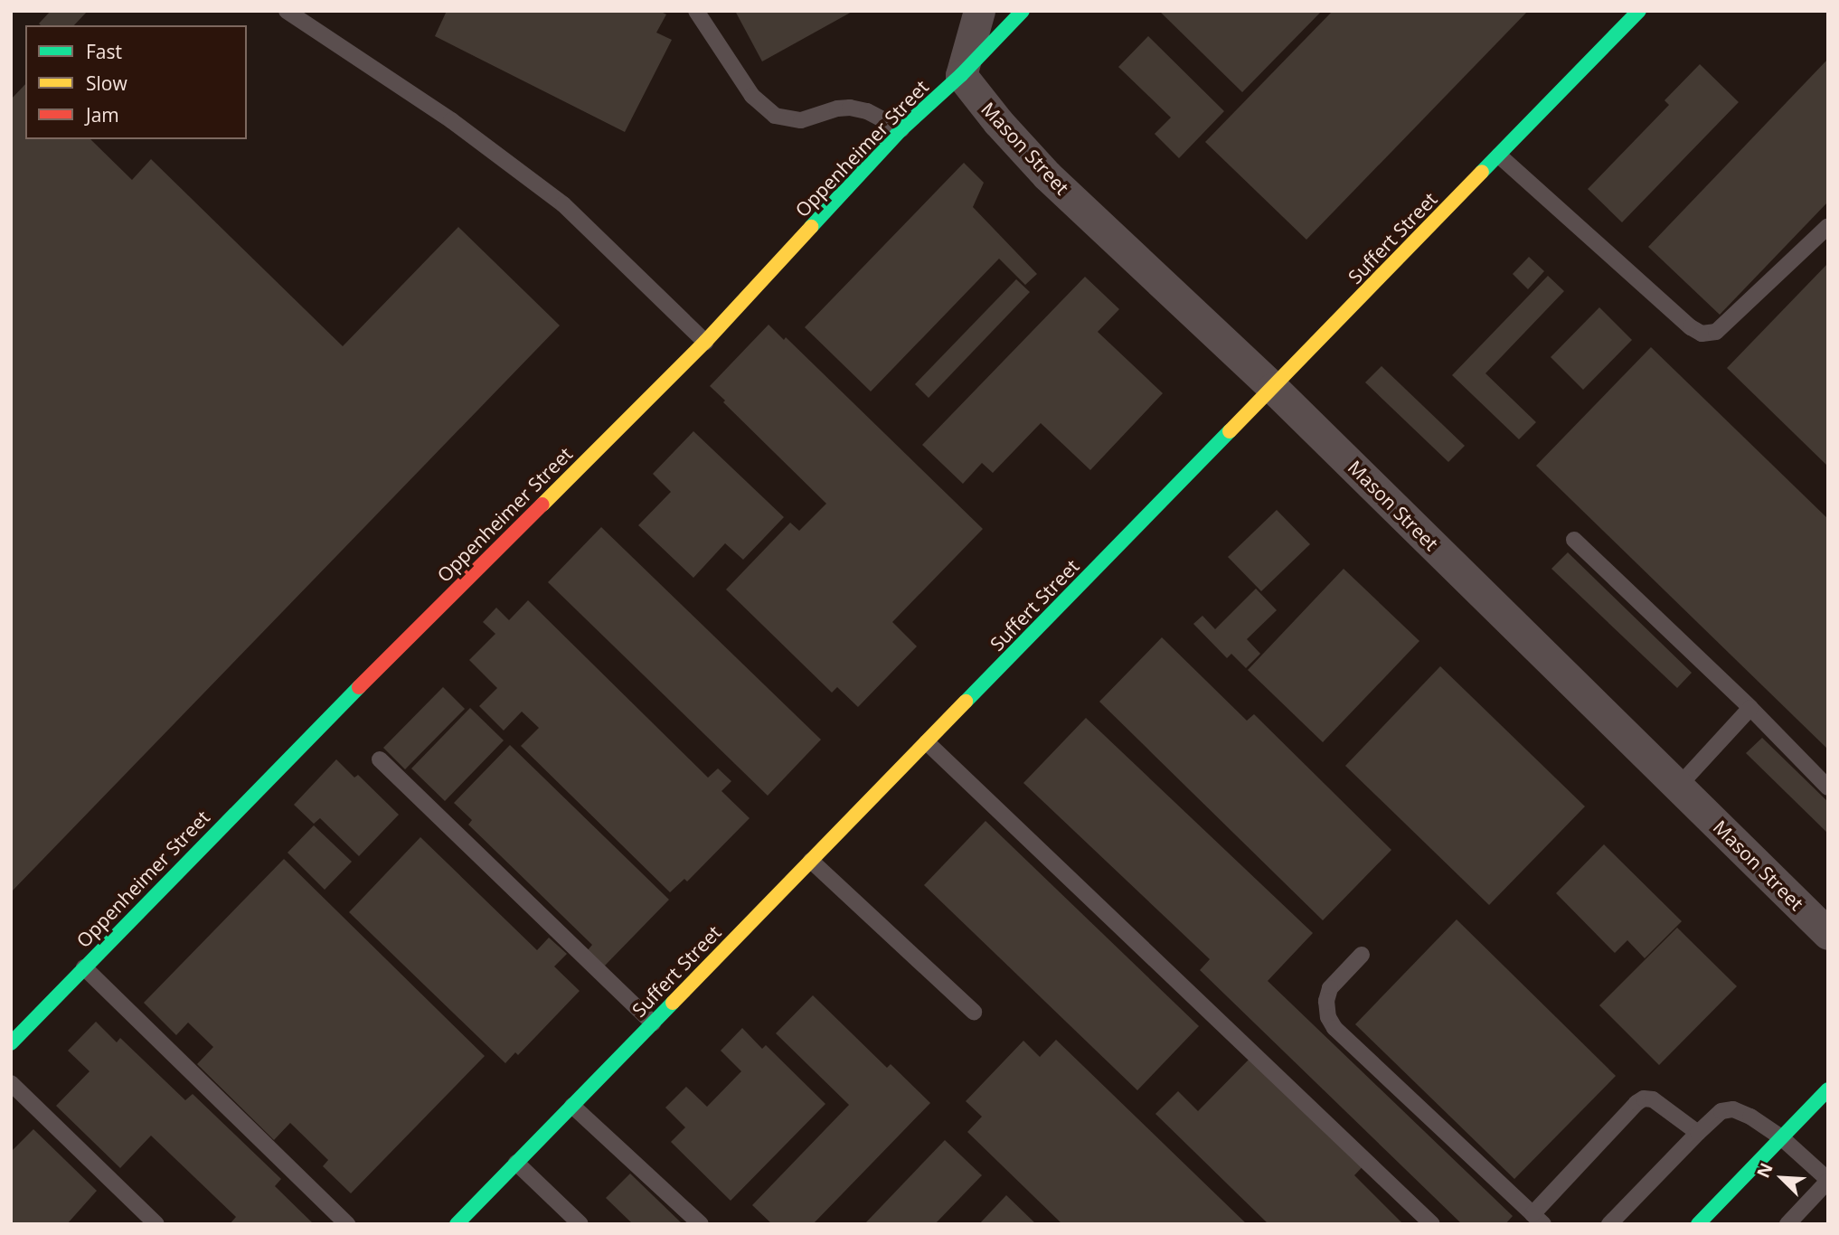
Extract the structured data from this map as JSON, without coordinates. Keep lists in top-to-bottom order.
{
  "streets": {
    "street": ["Oppenheimer Street", "Mason Street", "Suffert Street"]
  },
  "crossings": [
    ["Oppenheimer Street", "Mason Street"],
    ["Mason Street", "Suffert Street"]
  ],
  "legend": ["Fast", "Slow", "Jam"],
  "north": "top left"
}
